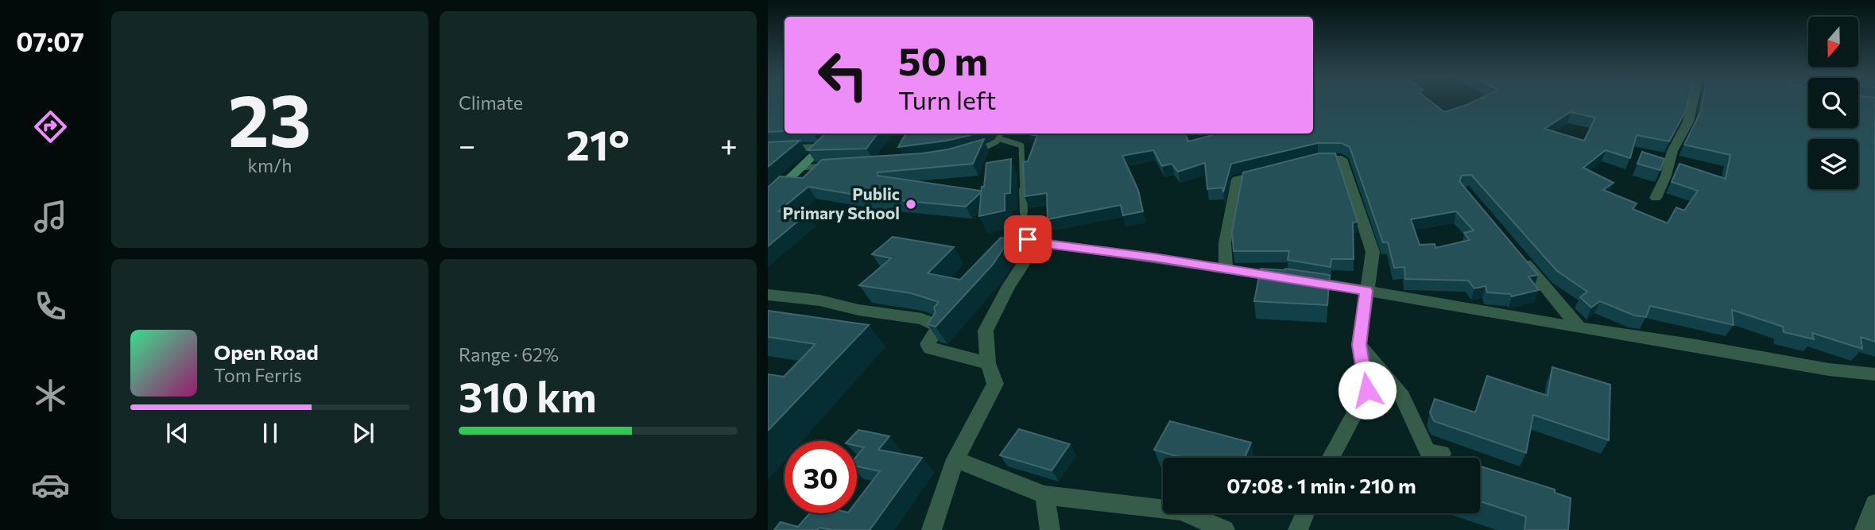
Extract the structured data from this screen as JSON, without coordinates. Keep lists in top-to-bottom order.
{
  "places": ["Public Primary School"],
  "north": "bottom",
  "page": {
    "tabs": "07:07",
    "tile": [
      ["23", "km/h"],
      "Climate",
      ["Range · 62%", "310 km"]
    ],
    "turn": ["50 m", "Turn left"],
    "heat": ["−", "21°", "+"],
    "song": ["Open Road", "Tom Ferris"],
    "limit": "30",
    "trip": "07:08 · 1 min · 210 m"
  }
}
